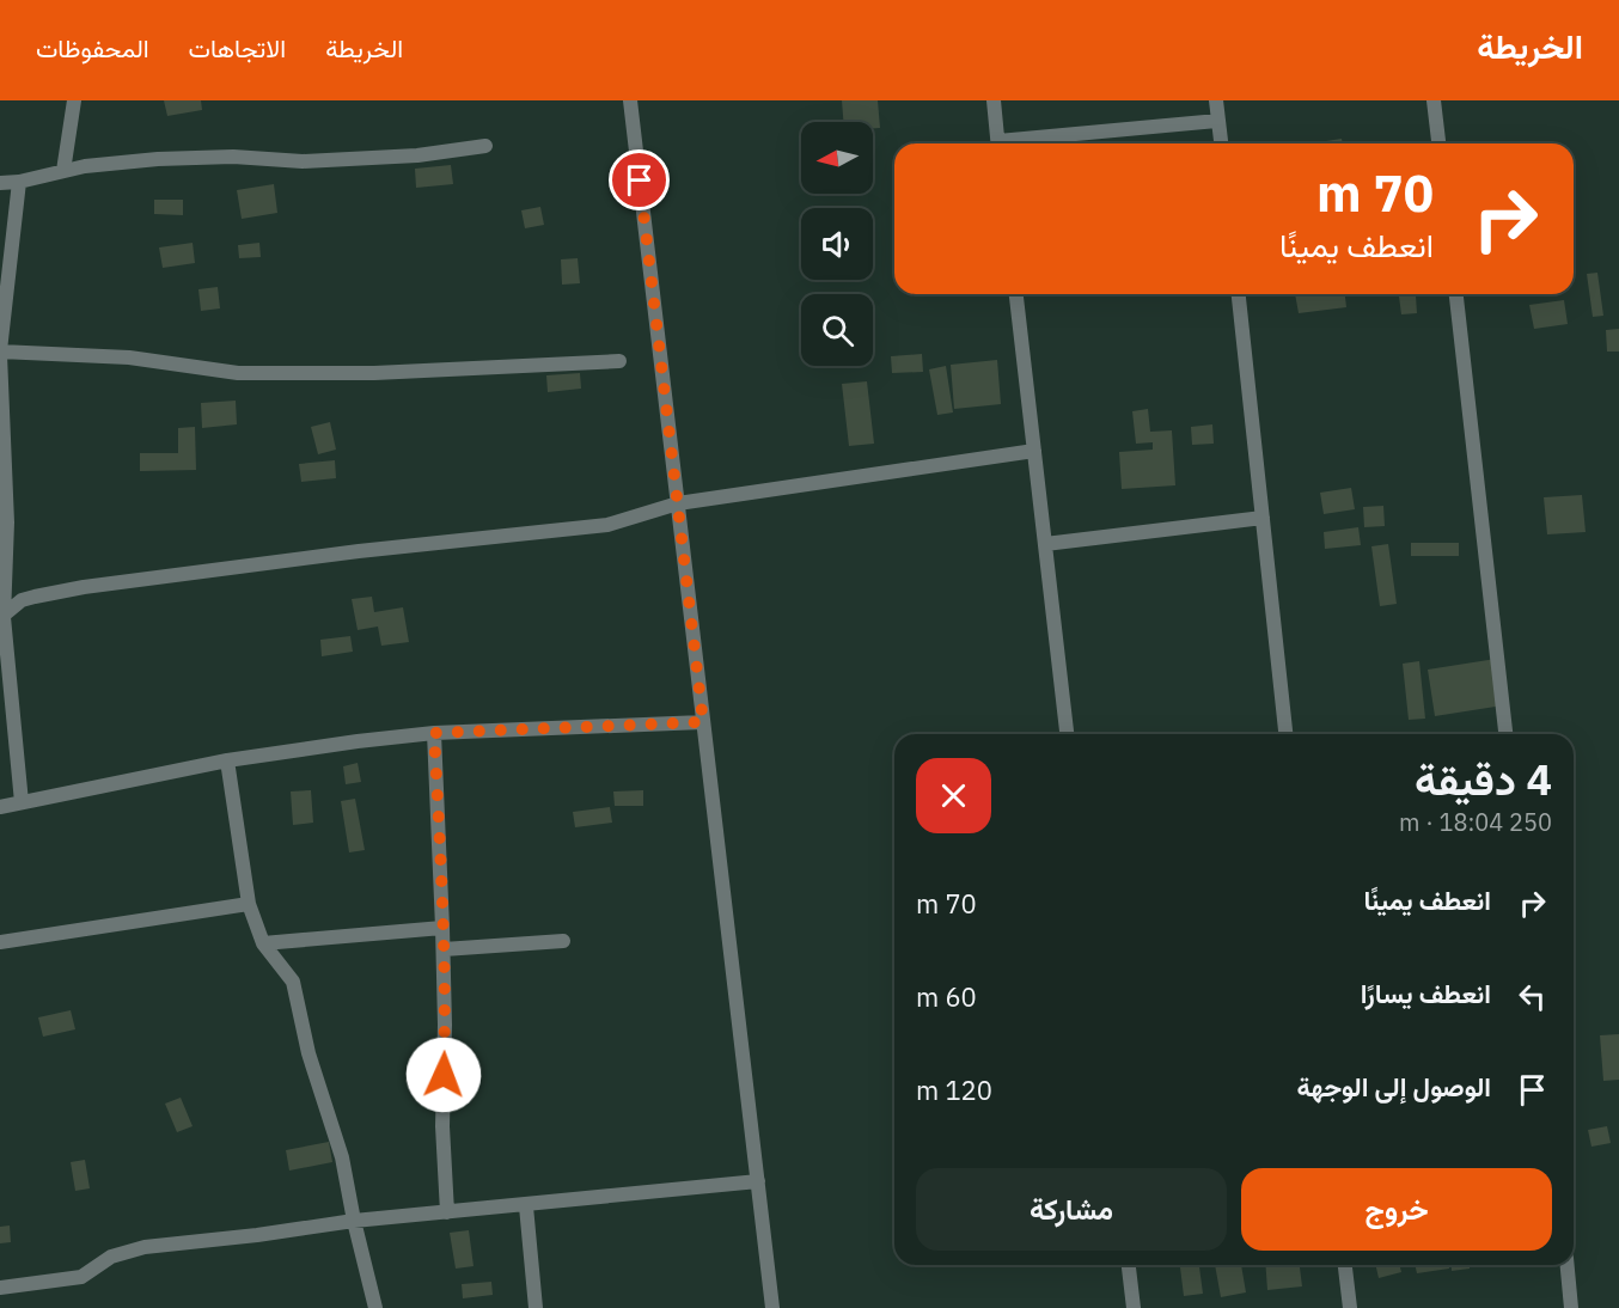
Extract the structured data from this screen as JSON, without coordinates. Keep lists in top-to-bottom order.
{
  "north": "left",
  "page": {
    "header": "الخريطة",
    "nav": ["الخريطة", "الاتجاهات", "المحفوظات"],
    "turn": ["70 m", "انعطف يمينًا"],
    "heading": ["4 دقيقة", "250 m · 18:04"],
    "list": [
      {
        "name": "انعطف يمينًا",
        "value": "70 m"
      },
      {
        "name": "انعطف يسارًا",
        "value": "60 m"
      },
      {
        "name": "الوصول إلى الوجهة",
        "value": "120 m"
      }
    ],
    "buttons": ["خروج", "مشاركة"]
  }
}
